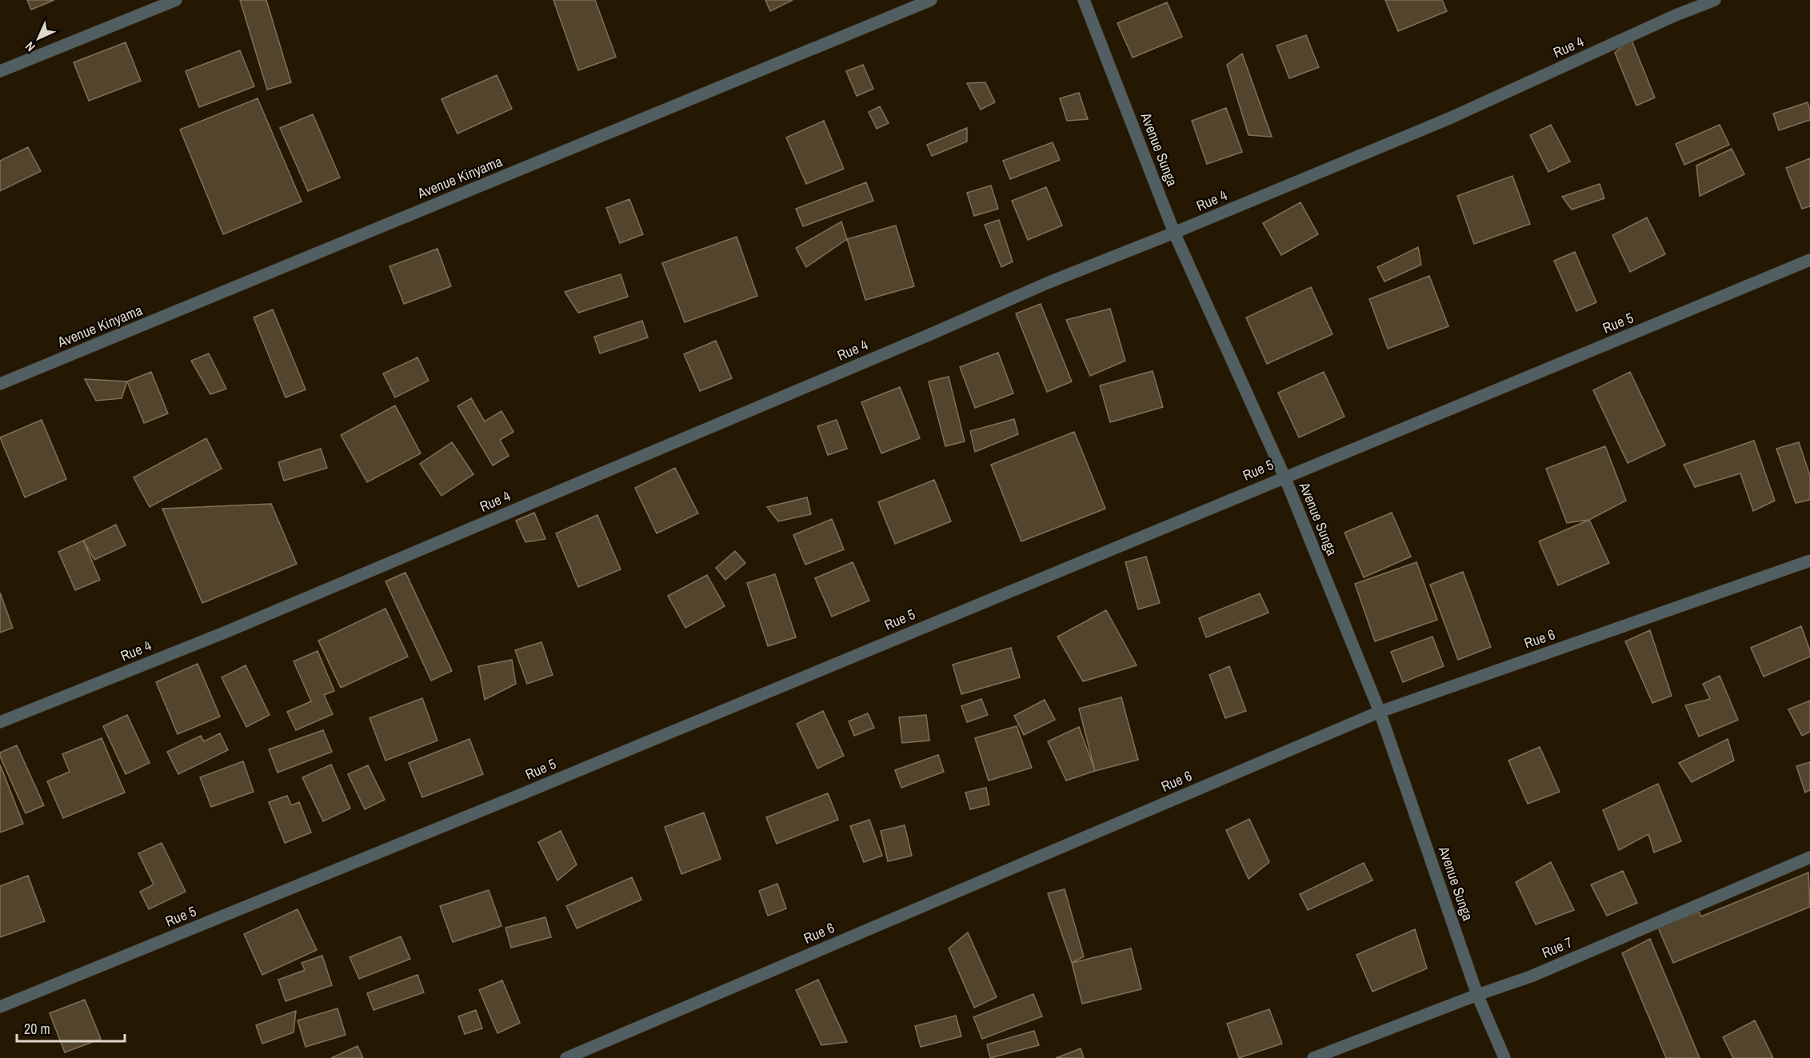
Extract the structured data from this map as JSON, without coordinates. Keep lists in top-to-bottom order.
{
  "streets": {
    "street": [
      "Rue 4",
      "Avenue Sunga",
      "Avenue Kinyama",
      "Rue 5",
      "Rue 6",
      "Rue 7"
    ]
  },
  "crossings": [
    ["Rue 4", "Avenue Sunga"],
    ["Avenue Sunga", "Rue 5"],
    ["Avenue Sunga", "Rue 6"],
    ["Avenue Sunga", "Rue 7"]
  ],
  "scale_bar": "20 m",
  "north": "bottom left"
}
